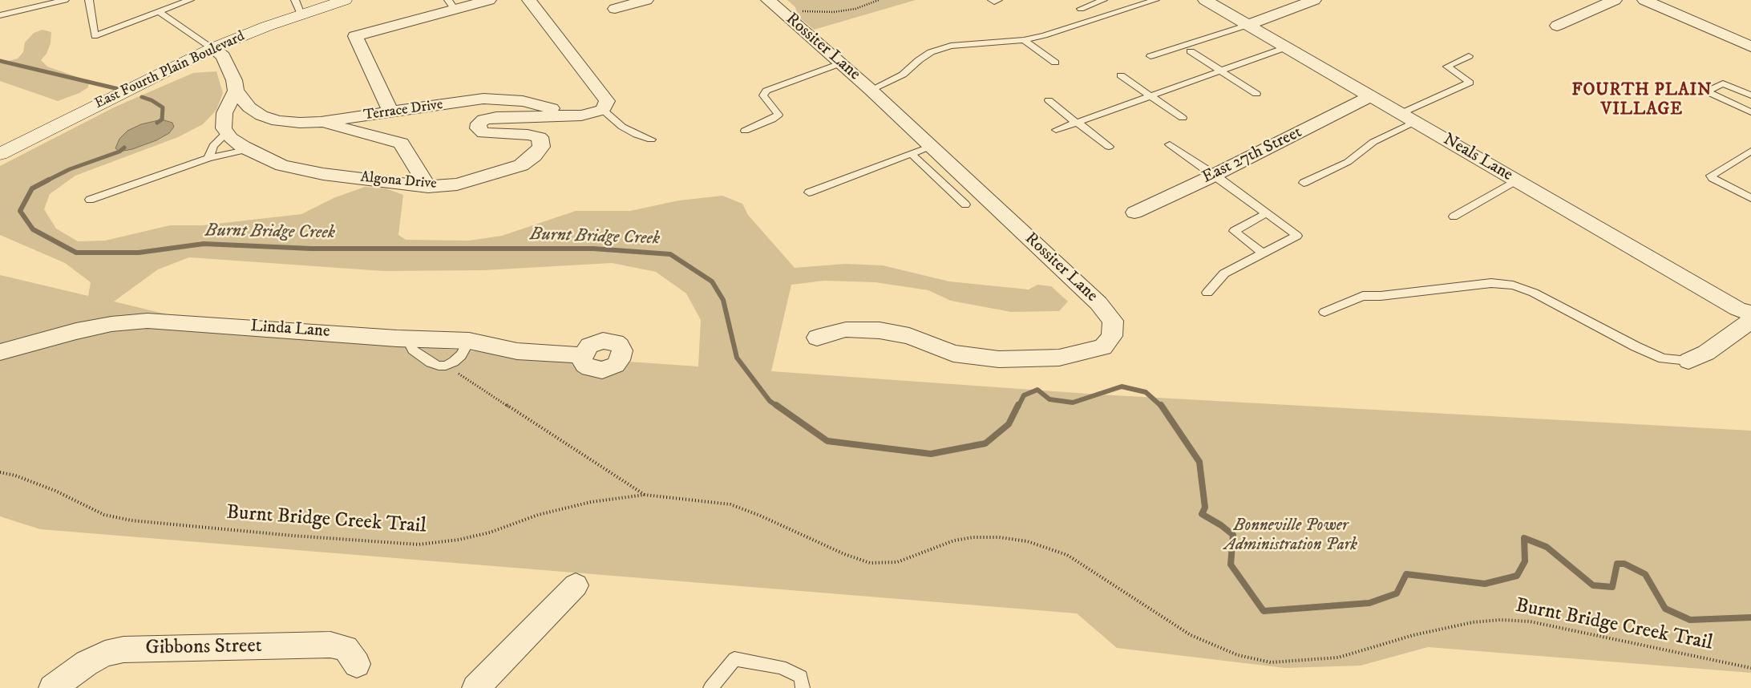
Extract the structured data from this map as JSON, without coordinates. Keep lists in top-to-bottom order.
{
  "streets": {
    "main road": ["East Fourth Plain Boulevard"],
    "street": [
      "Rossiter Lane",
      "Terrace Drive",
      "East 27th Street",
      "Neals Lane",
      "Algona Drive",
      "Linda Lane",
      "Gibbons Street"
    ],
    "path": ["Burnt Bridge Creek Trail"]
  },
  "crossings": [
    ["Terrace Drive", "Algona Drive"],
    ["East 27th Street", "Neals Lane"]
  ],
  "districts": ["FOURTH PLAIN VILLAGE"],
  "water": ["Burnt Bridge Creek"],
  "parks": ["Bonneville Power Administration Park"]
}
